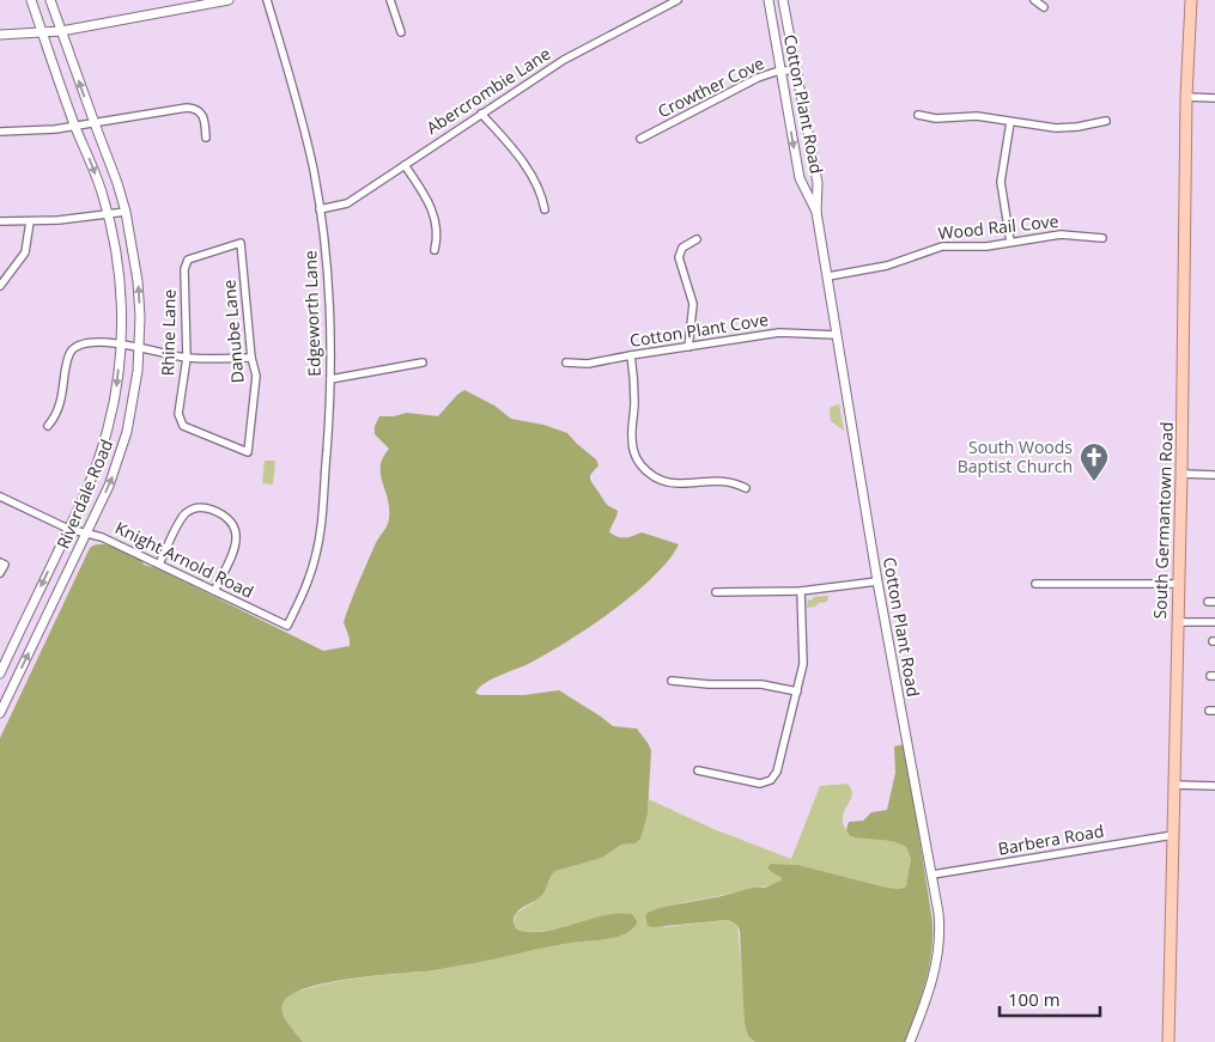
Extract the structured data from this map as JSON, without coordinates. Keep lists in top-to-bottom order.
{
  "streets": {
    "main road": ["South Germantown Road"],
    "street": [
      "Crowther Cove",
      "Abercrombie Lane",
      "Cotton Plant Road",
      "Wood Rail Cove",
      "Edgeworth Lane",
      "Cotton Plant Cove",
      "Danube Lane",
      "Rhine Lane",
      "Riverdale Road",
      "Knight Arnold Road",
      "Barbera Road"
    ]
  },
  "crossings": [
    ["Crowther Cove", "Cotton Plant Road"],
    ["Abercrombie Lane", "Edgeworth Lane"],
    ["Cotton Plant Road", "Wood Rail Cove"],
    ["Cotton Plant Road", "Cotton Plant Cove"],
    ["Cotton Plant Road", "Barbera Road"],
    ["Edgeworth Lane", "Knight Arnold Road"],
    ["Danube Lane", "Rhine Lane"],
    ["Riverdale Road", "Knight Arnold Road"],
    ["South Germantown Road", "Barbera Road"]
  ],
  "places": {
    "church": ["South Woods Baptist Church"]
  },
  "scale_bar": "100 m"
}
